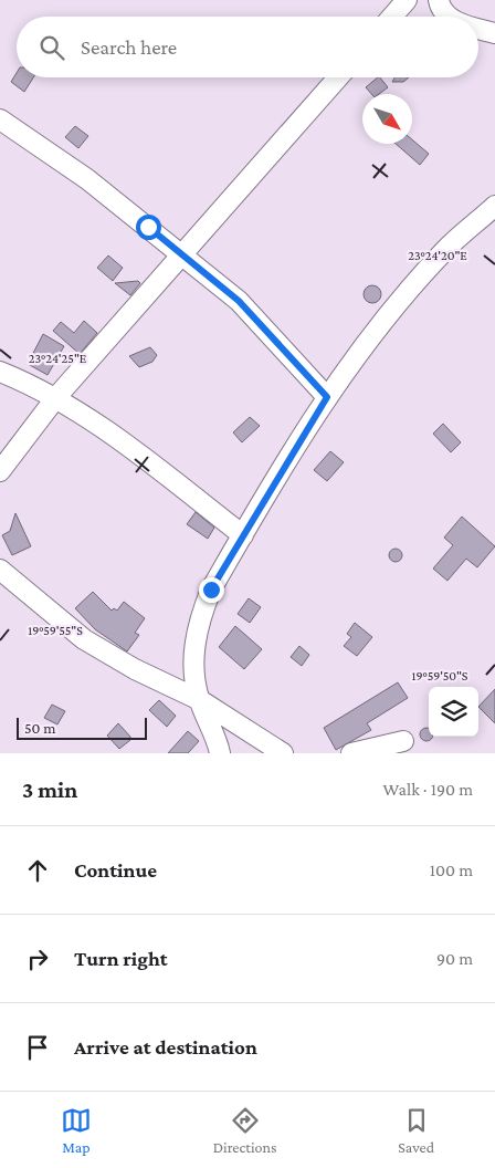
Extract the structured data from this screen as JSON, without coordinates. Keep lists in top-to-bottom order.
{
  "scale_bar": "50 m",
  "north": "bottom right",
  "page": {
    "search": "Search here",
    "scale": "50 m",
    "heading": ["3 min", "Walk · 190 m"],
    "list": [
      ["Continue", "100 m"],
      ["Turn right", "90 m"],
      "Arrive at destination"
    ],
    "nav": ["Map", "Directions", "Saved"]
  },
  "coordinates": [
    "23°24'20\"E",
    "23°24'25\"E",
    "19°59'55\"S",
    "19°59'50\"S"
  ]
}
